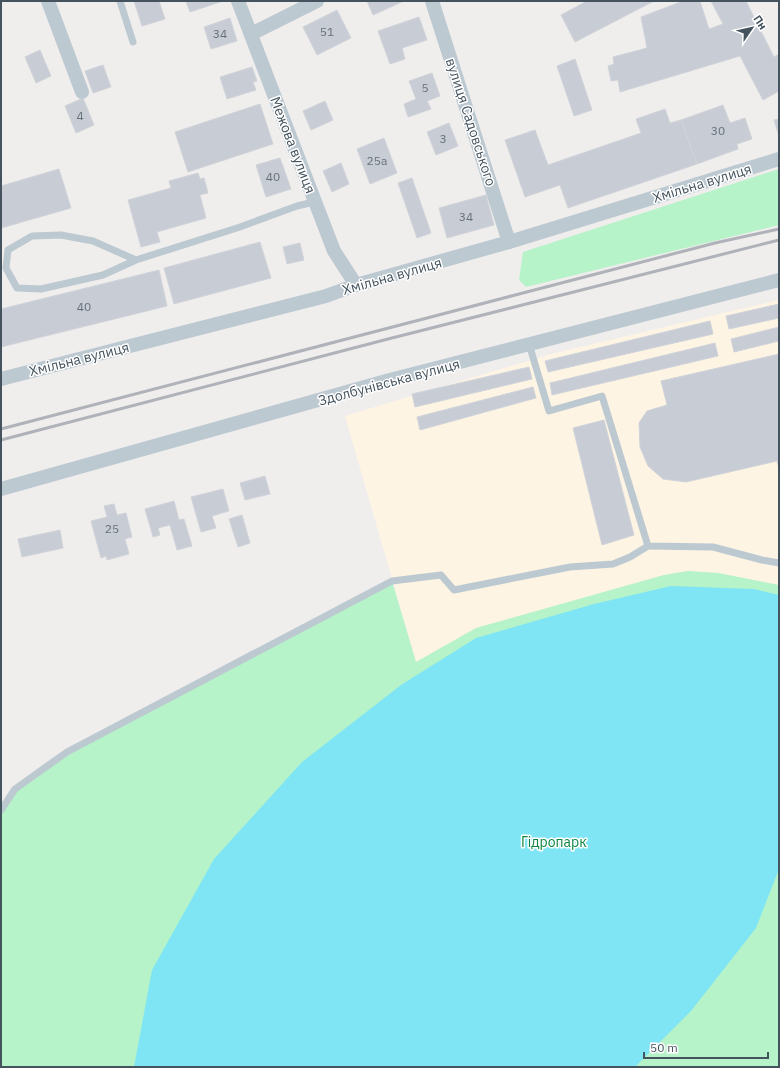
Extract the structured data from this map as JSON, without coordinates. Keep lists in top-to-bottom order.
{
  "streets": {
    "street": [
      "вулиця Садовського",
      "Межова вулиця",
      "Хмільна вулиця",
      "Здолбунівська вулиця"
    ]
  },
  "crossings": [
    ["вулиця Садовського", "Хмільна вулиця"],
    ["Межова вулиця", "Хмільна вулиця"]
  ],
  "parks": ["Гідропарк"],
  "house_numbers": [
    "51",
    "34",
    "5",
    "4",
    "30",
    "3",
    "25а",
    "40",
    "34",
    "40",
    "25"
  ],
  "scale_bar": "50 m",
  "north": "top right"
}
